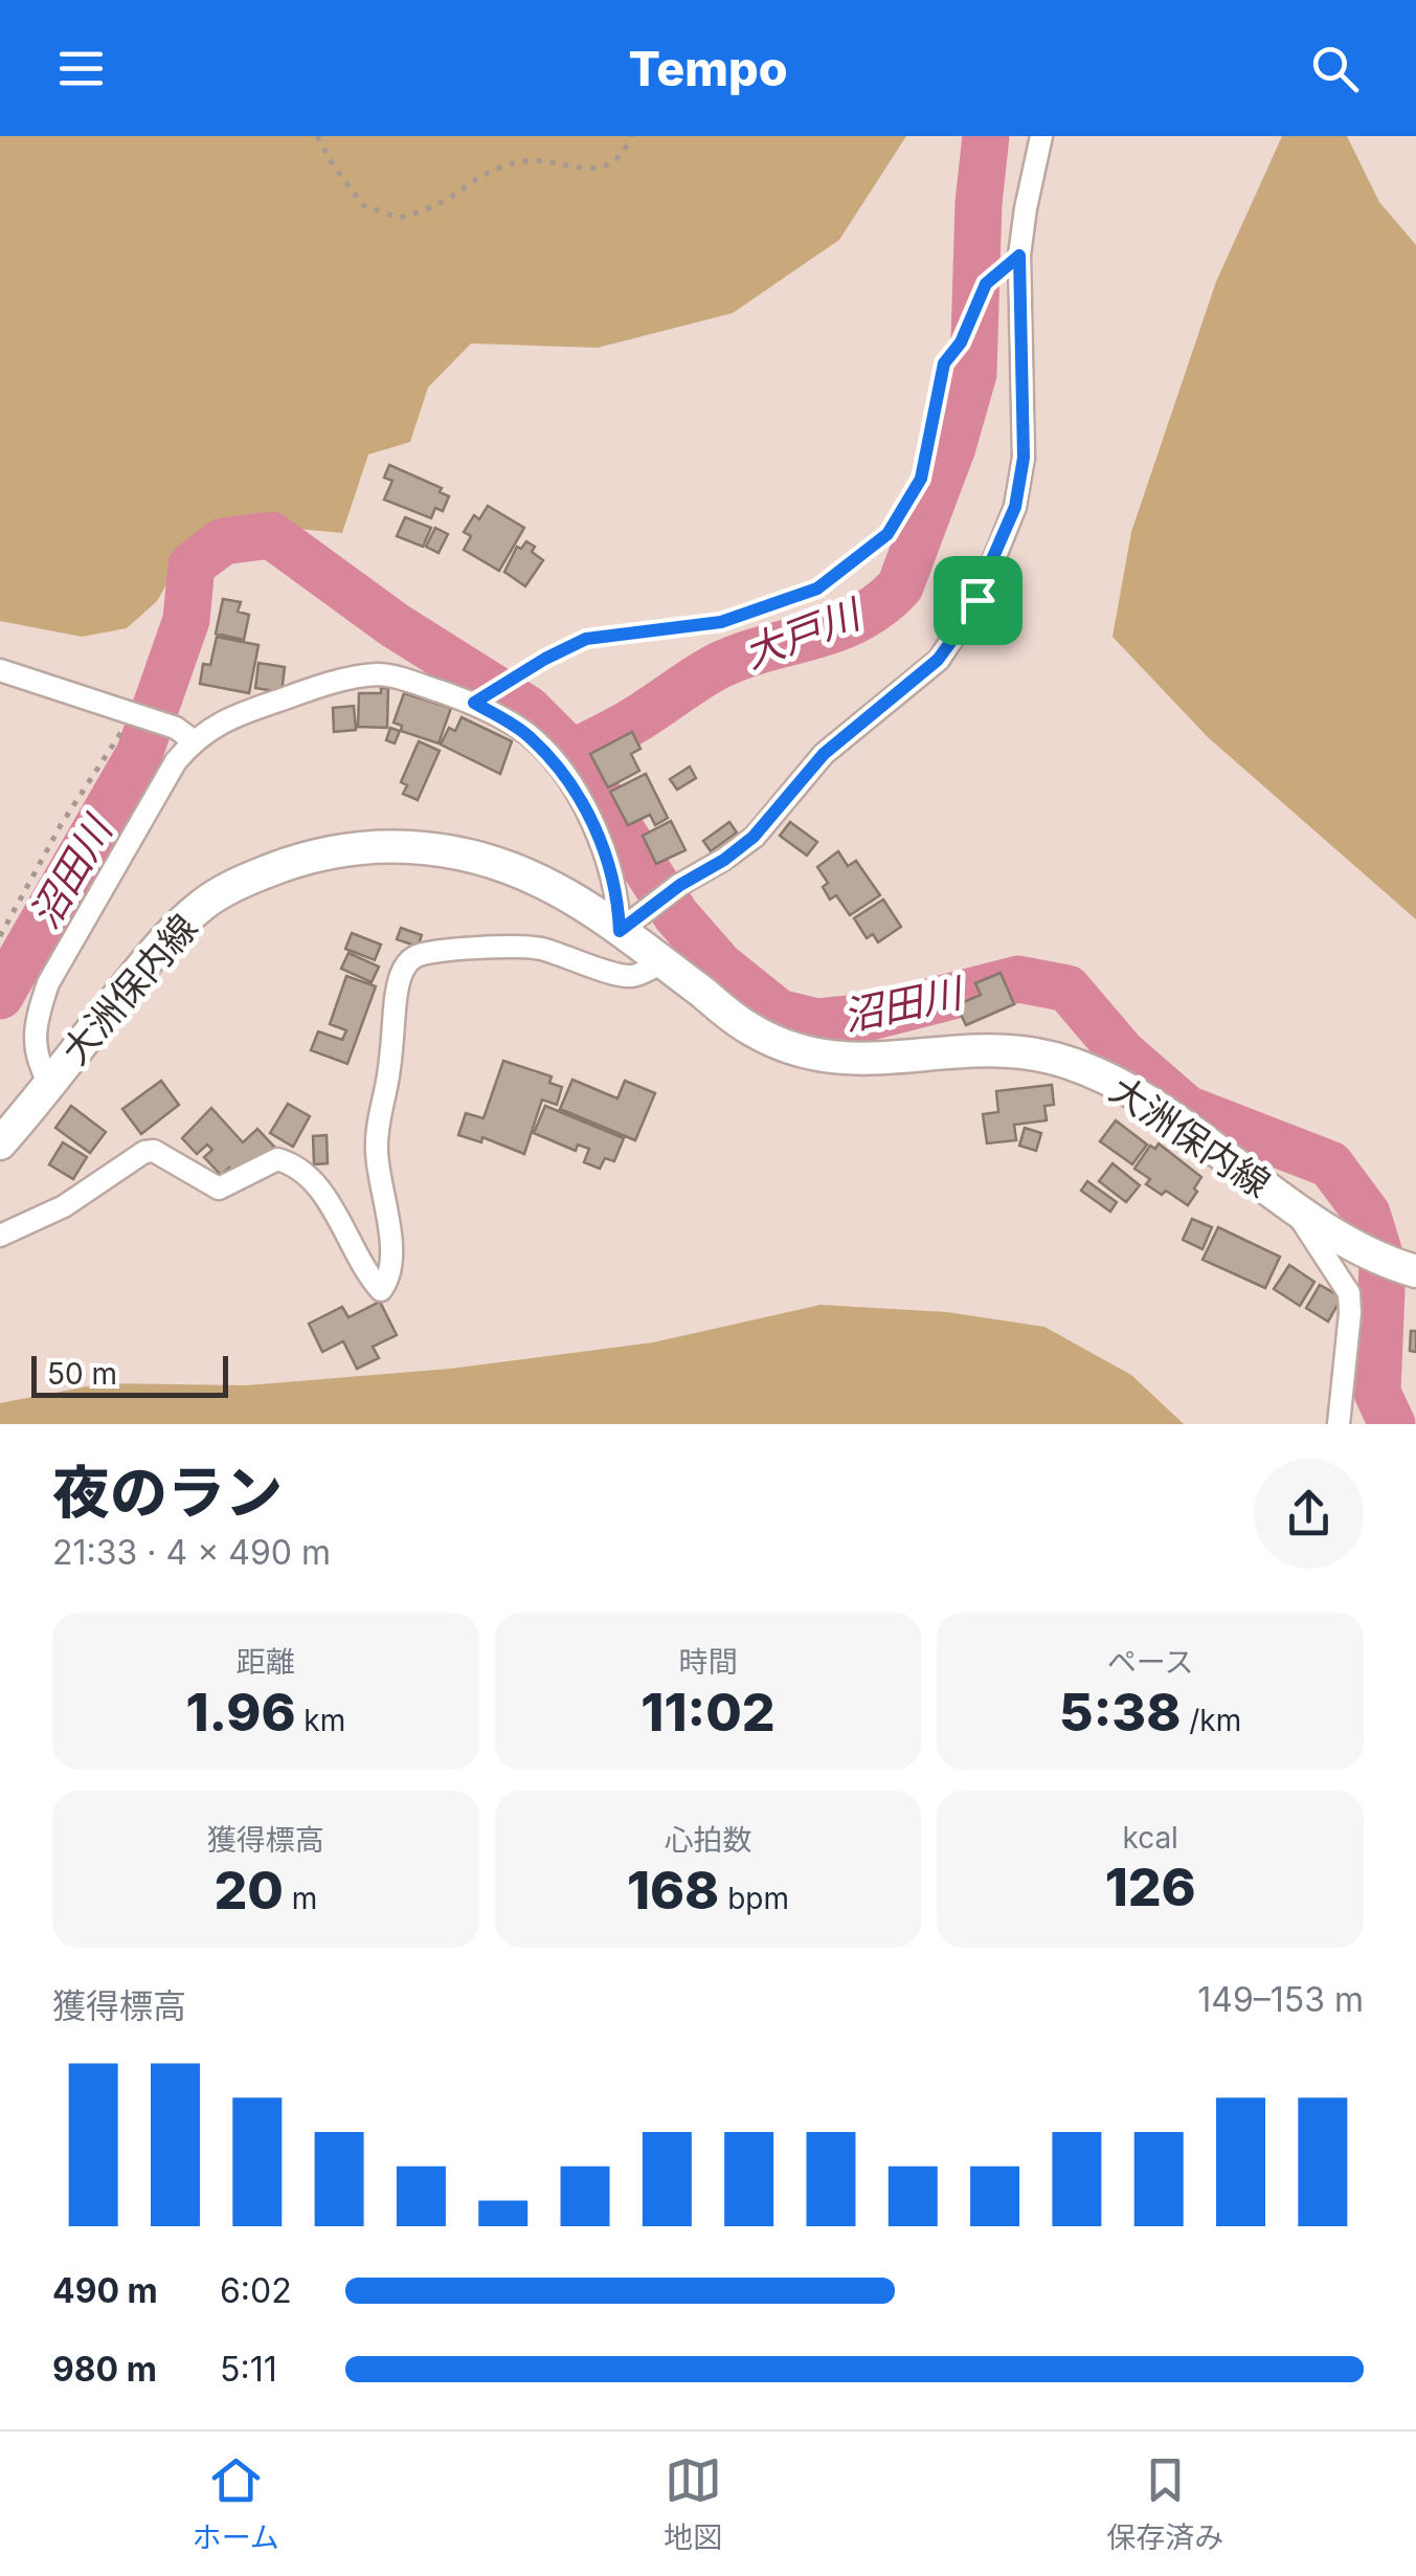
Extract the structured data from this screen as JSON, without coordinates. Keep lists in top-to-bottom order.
{
  "streets": {
    "main road": ["大洲保内線"]
  },
  "water": ["大戸川", "沼田川"],
  "scale_bar": "50 m",
  "page": {
    "header": "Tempo",
    "scale": "50 m",
    "heading": ["夜のラン", "21:33 · 4 × 490 m"],
    "stats": [
      ["距離", "1.96 km"],
      ["時間", "11:02"],
      ["ペース", "5:38 /km"],
      ["獲得標高", "20 m"],
      ["心拍数", "168 bpm"],
      ["kcal", "126"]
    ],
    "chart": ["獲得標高", "149–153 m"],
    "list": [
      {
        "name": "490 m",
        "note": "6:02"
      },
      {
        "name": "980 m",
        "note": "5:11"
      }
    ],
    "tabs": ["ホーム", "地図", "保存済み"]
  }
}
